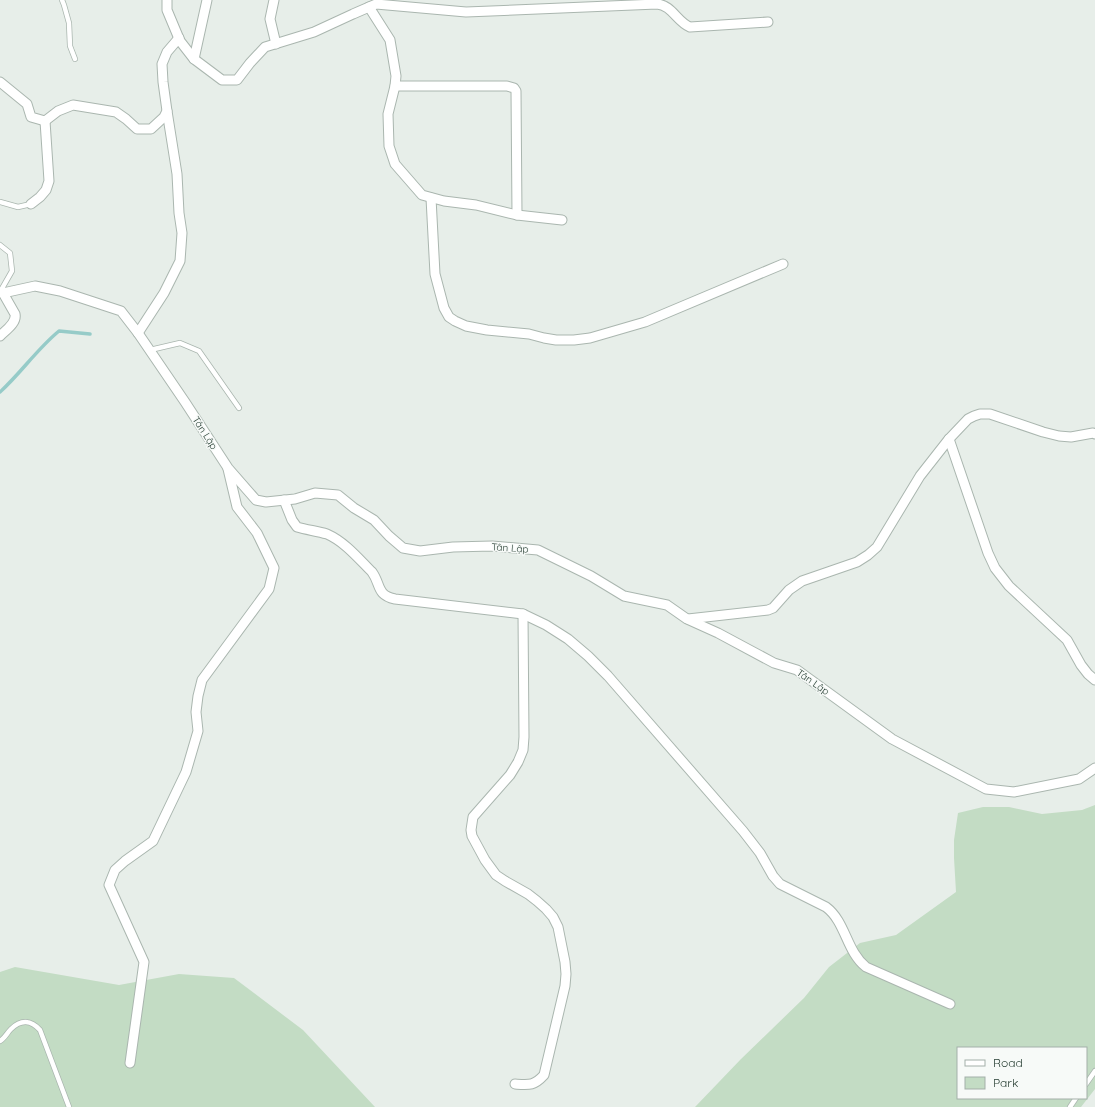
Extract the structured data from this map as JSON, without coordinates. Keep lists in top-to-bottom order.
{
  "streets": {
    "street": ["Tân Lập"]
  },
  "legend": ["Road", "Park"]
}
